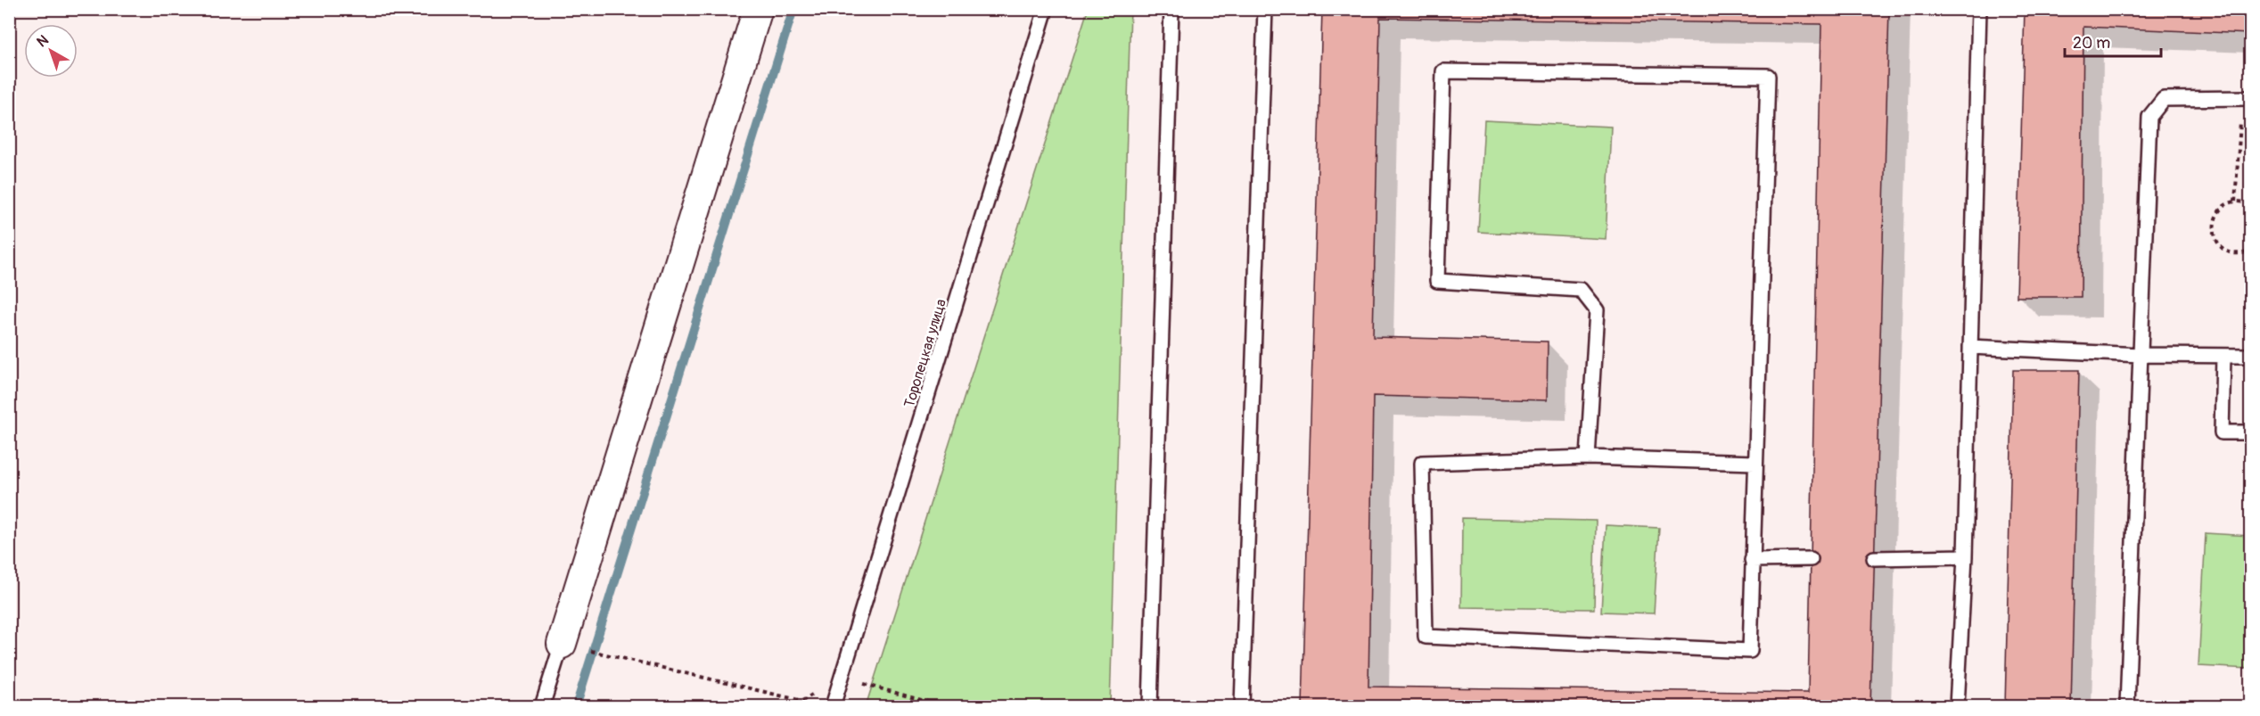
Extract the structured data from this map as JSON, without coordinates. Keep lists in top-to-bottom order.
{
  "streets": {
    "lane": ["Торопецкая улица"]
  },
  "scale_bar": "20 m",
  "north": "top left"
}
